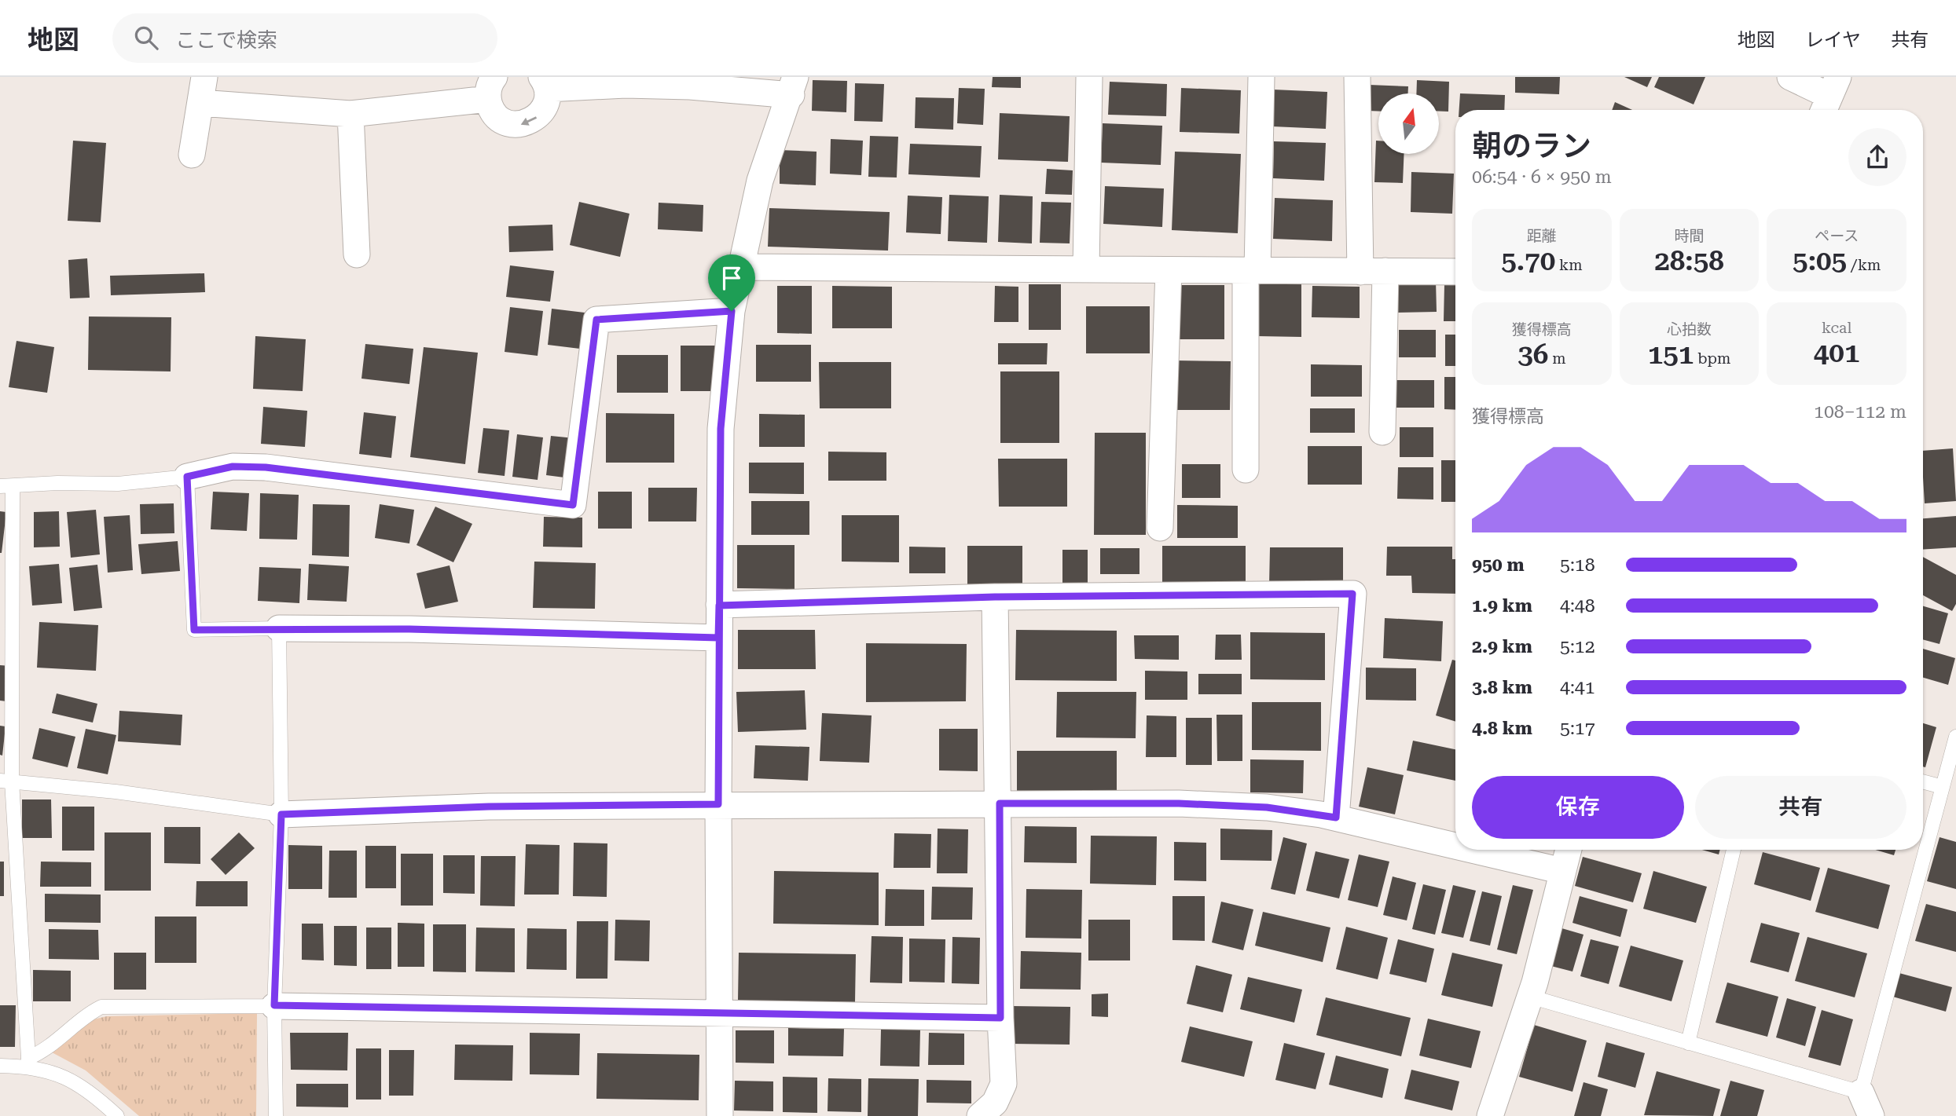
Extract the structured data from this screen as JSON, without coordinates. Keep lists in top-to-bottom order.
{
  "north": "top",
  "page": {
    "header": "地図",
    "search": "ここで検索",
    "nav": ["地図", "レイヤ", "共有"],
    "heading": ["朝のラン", "06:54 · 6 × 950 m"],
    "stats": [
      ["距離", "5.70 km"],
      ["時間", "28:58"],
      ["ペース", "5:05 /km"],
      ["獲得標高", "36 m"],
      ["心拍数", "151 bpm"],
      ["kcal", "401"]
    ],
    "chart": ["獲得標高", "108–112 m"],
    "list": [
      {
        "name": "950 m",
        "note": "5:18"
      },
      {
        "name": "1.9 km",
        "note": "4:48"
      },
      {
        "name": "2.9 km",
        "note": "5:12"
      },
      {
        "name": "3.8 km",
        "note": "4:41"
      },
      {
        "name": "4.8 km",
        "note": "5:17"
      }
    ],
    "buttons": ["保存", "共有"]
  }
}
